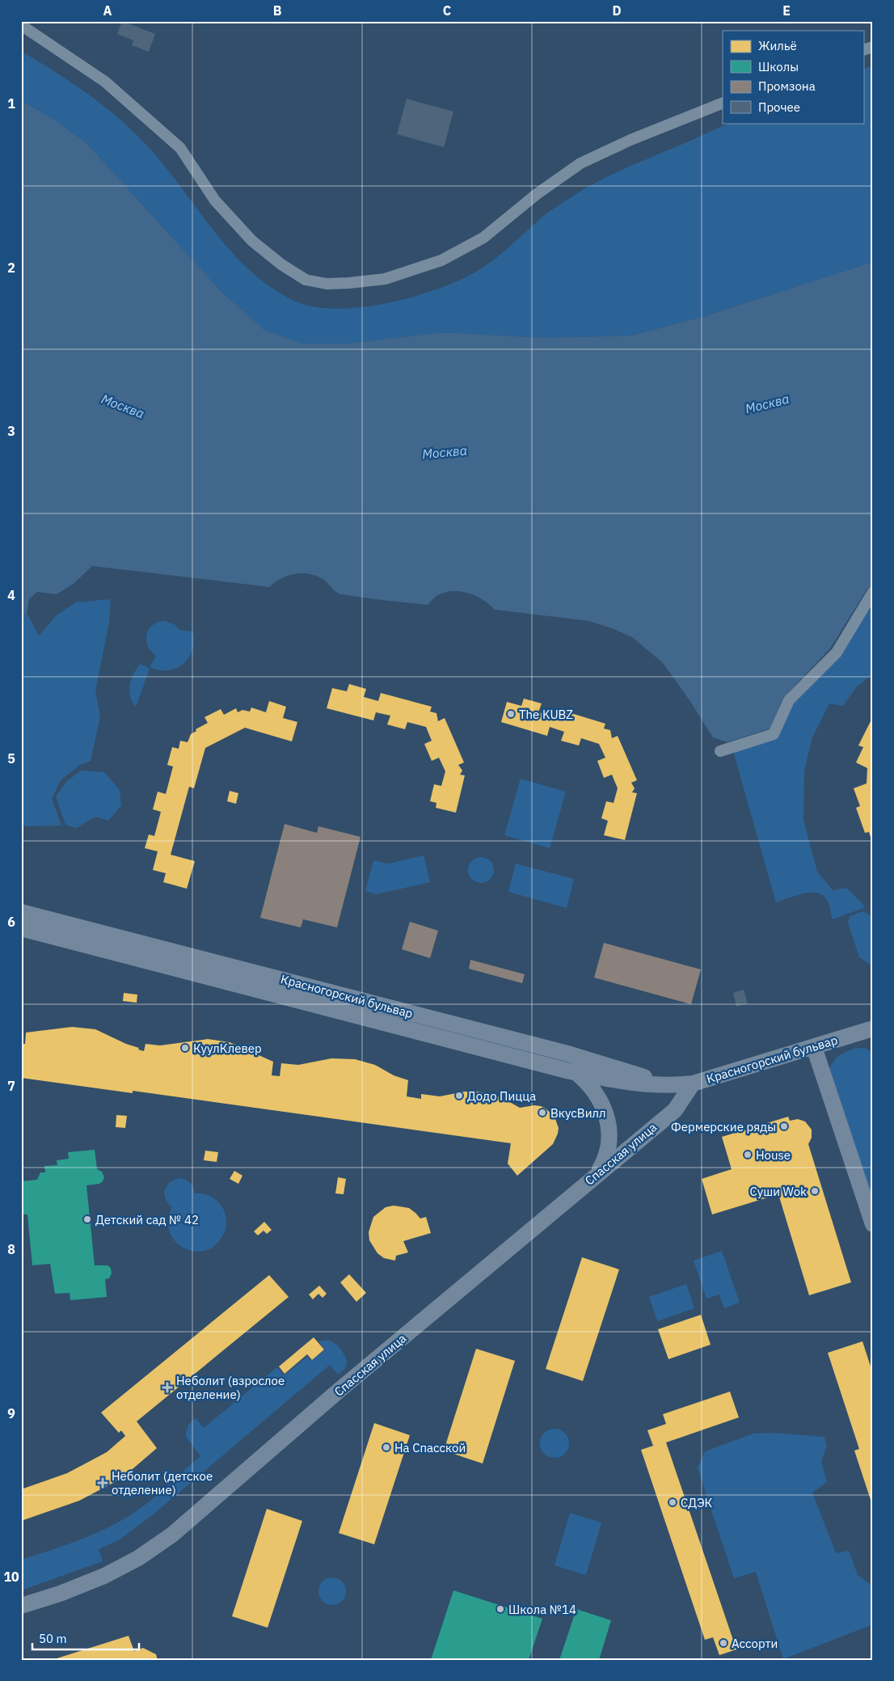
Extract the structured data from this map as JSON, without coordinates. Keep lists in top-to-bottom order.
{
  "streets": {
    "main road": ["Красногорский бульвар", "Спасская улица"]
  },
  "crossings": [
    ["Красногорский бульвар", "Спасская улица"]
  ],
  "water": ["Москва"],
  "places": {
    "other": [
      "The KUBZ",
      "КуулКлевер",
      "Додо Пицца",
      "ВкусВилл",
      "Фермерские ряды",
      "House",
      "Суши Wok",
      "Детский сад № 42",
      "На Спасской",
      "СДЭК",
      "Школа №14",
      "Ассорти"
    ],
    "health": ["Неболит (взрослое отделение)", "Неболит (детское отделение)"]
  },
  "legend": [
    "Жильё",
    "Школы",
    "Промзона",
    "Прочее"
  ],
  "scale_bar": "50 m",
  "grid": {
    "columns": [
      "A",
      "B",
      "C",
      "D",
      "E"
    ],
    "rows": [
      "1",
      "2",
      "3",
      "4",
      "5",
      "6",
      "7",
      "8",
      "9",
      "10"
    ]
  }
}
